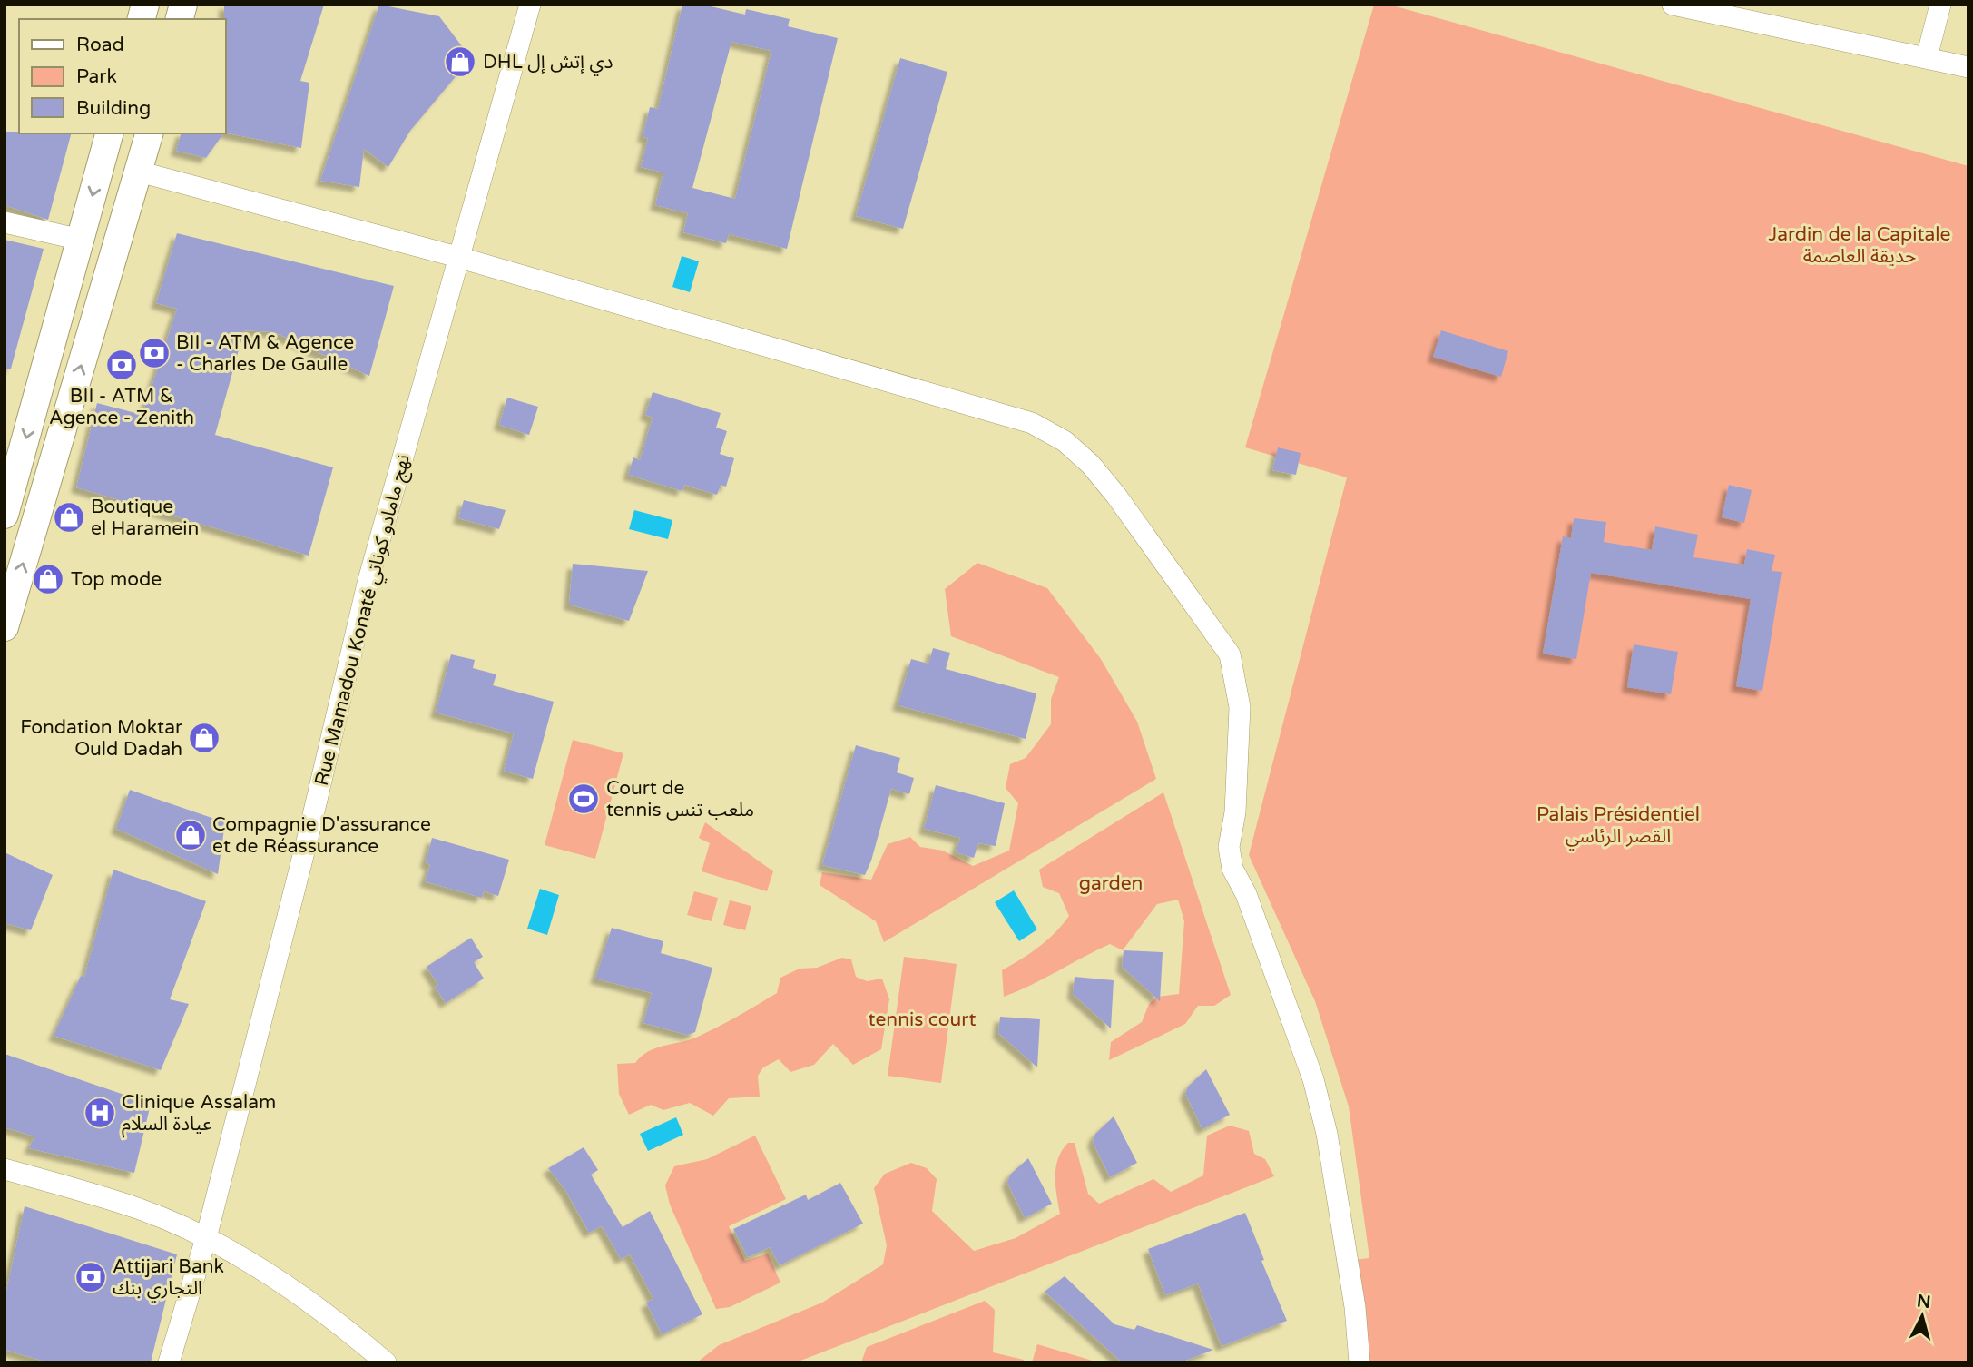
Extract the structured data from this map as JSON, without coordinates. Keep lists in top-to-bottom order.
{
  "streets": {
    "street": ["Rue Mamadou Konaté نهج مامادو كوناتي"]
  },
  "parks": [
    "Jardin de la Capitale حديقة العاصمة",
    "Palais Présidentiel القصر الرئاسي",
    "garden",
    "tennis court"
  ],
  "places": {
    "shop": [
      "DHL دي إتش إل",
      "Boutique el Haramein",
      "Top mode",
      "Fondation Moktar Ould Dadah",
      "Compagnie D'assurance et de Réassurance"
    ],
    "bank": ["BII - ATM & Agence - Charles De Gaulle", "BII - ATM & Agence - Zenith", "Attijari Bank التجاري بنك"],
    "sports": ["Court de tennis ملعب تنس"],
    "hospital": ["Clinique Assalam عيادة السلام"]
  },
  "legend": ["Road", "Park", "Building"],
  "north": "top"
}
